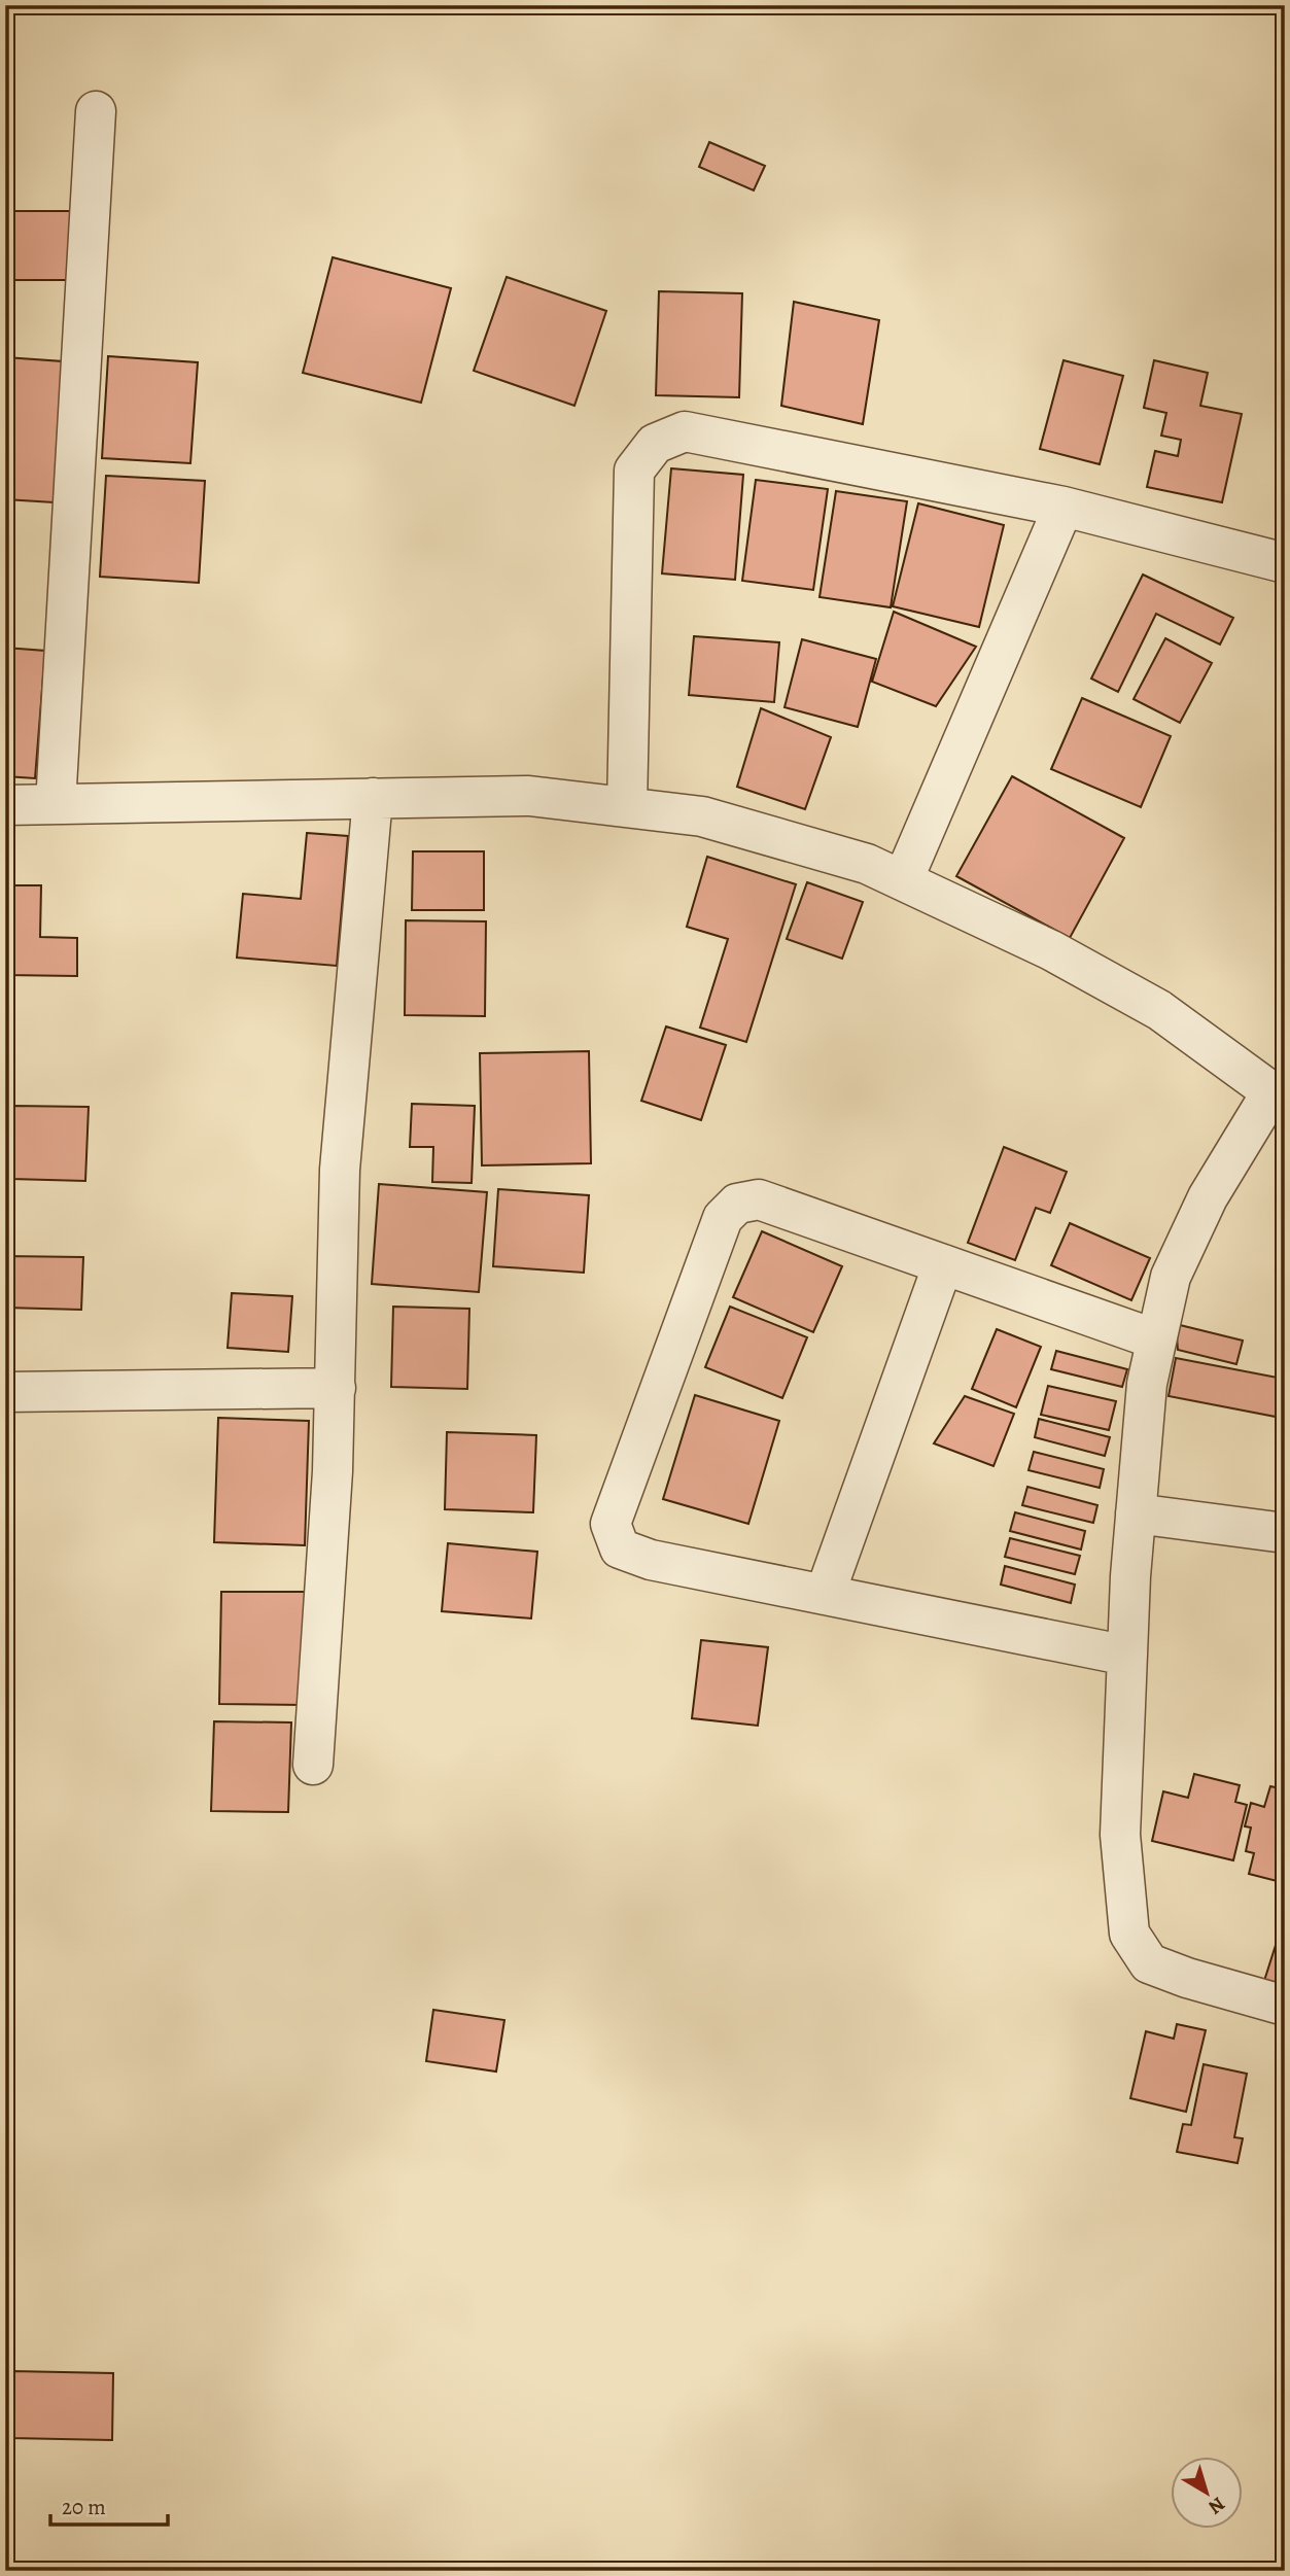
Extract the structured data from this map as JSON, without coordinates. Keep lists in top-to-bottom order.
{
  "scale_bar": "20 m",
  "north": "bottom right"
}
